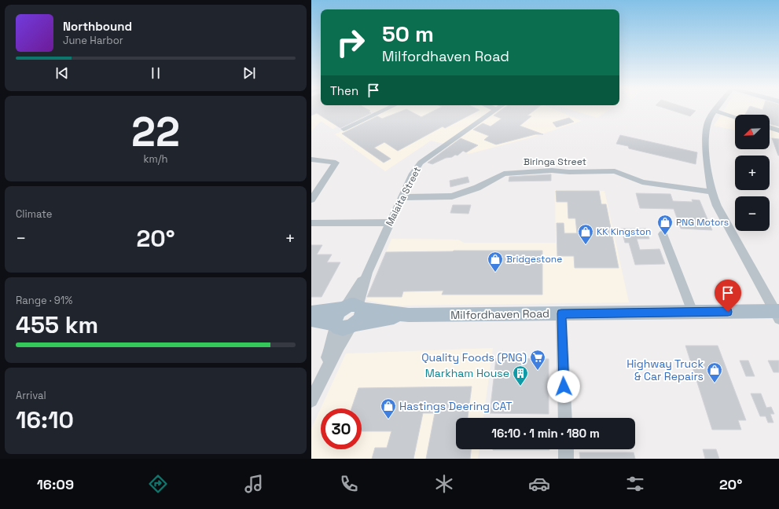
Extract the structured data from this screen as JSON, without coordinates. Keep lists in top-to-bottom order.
{
  "streets": {
    "main road": ["Milfordhaven Road"],
    "street": ["Biringa Street", "Malaita Street"]
  },
  "crossings": [
    ["Biringa Street", "Malaita Street"],
    ["Malaita Street", "Milfordhaven Road"]
  ],
  "places": {
    "shop": [
      "PNG Motors",
      "KK Kingston",
      "Bridgestone",
      "Highway Truck & Car Repairs",
      "Hastings Deering CAT"
    ],
    "supermarket": ["Quality Foods (PNG)"],
    "building": ["Markham House"]
  },
  "north": "bottom left",
  "page": {
    "turn": ["50 m", "Milfordhaven Road"],
    "song": ["Northbound", "June Harbor"],
    "then": "Then",
    "tile": [
      ["22", "km/h"],
      "Climate",
      ["Range · 91%", "455 km"],
      ["Arrival", "16:10"]
    ],
    "map_buttons": ["+", "−"],
    "heat": ["−", "20°", "+"],
    "limit": "30",
    "trip": "16:10 · 1 min · 180 m",
    "tabs": ["16:09", "20°"]
  }
}
